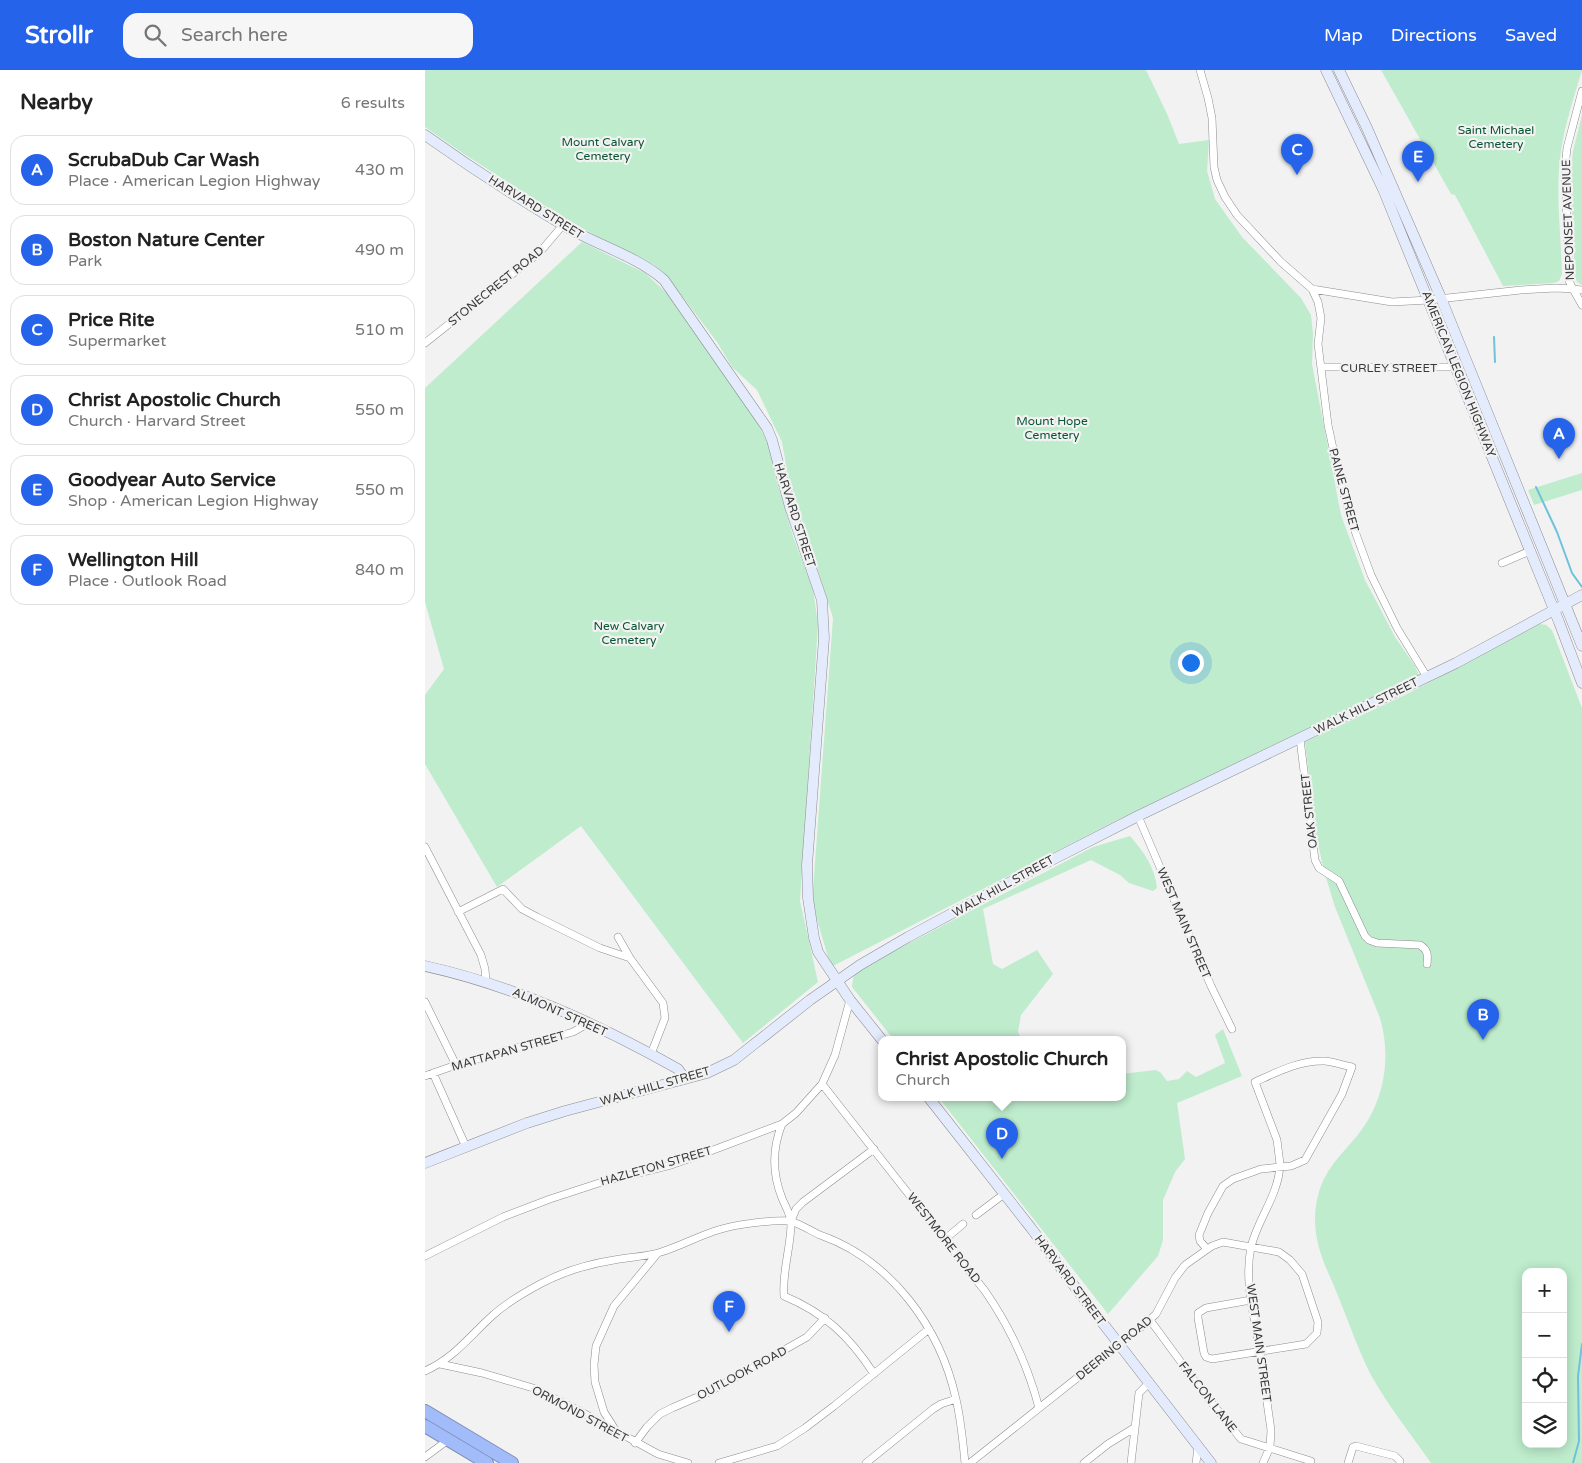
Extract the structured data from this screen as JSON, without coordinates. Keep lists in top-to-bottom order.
{
  "streets": {
    "main road": [
      "HARVARD STREET",
      "AMERICAN LEGION HIGHWAY",
      "WALK HILL STREET",
      "ALMONT STREET"
    ],
    "street": [
      "NEPONSET AVENUE",
      "STONECREST ROAD",
      "CURLEY STREET",
      "PAINE STREET",
      "OAK STREET",
      "WEST MAIN STREET",
      "MATTAPAN STREET",
      "HAZLETON STREET",
      "WESTMORE ROAD",
      "DEERING ROAD",
      "OUTLOOK ROAD",
      "FALCON LANE",
      "ORMOND STREET"
    ]
  },
  "crossings": [
    ["HARVARD STREET", "STONECREST ROAD"],
    ["HARVARD STREET", "WALK HILL STREET"],
    ["HARVARD STREET", "HAZLETON STREET"],
    ["HARVARD STREET", "DEERING ROAD"],
    ["CURLEY STREET", "AMERICAN LEGION HIGHWAY"],
    ["CURLEY STREET", "PAINE STREET"],
    ["AMERICAN LEGION HIGHWAY", "WALK HILL STREET"],
    ["PAINE STREET", "WALK HILL STREET"],
    ["WALK HILL STREET", "OAK STREET"],
    ["WALK HILL STREET", "WEST MAIN STREET"],
    ["WALK HILL STREET", "ALMONT STREET"],
    ["WEST MAIN STREET", "DEERING ROAD"],
    ["WEST MAIN STREET", "FALCON LANE"],
    ["ALMONT STREET", "MATTAPAN STREET"],
    ["HAZLETON STREET", "WESTMORE ROAD"],
    ["WESTMORE ROAD", "DEERING ROAD"],
    ["DEERING ROAD", "FALCON LANE"],
    ["OUTLOOK ROAD", "ORMOND STREET"]
  ],
  "parks": [
    "Saint Michael Cemetery",
    "Mount Calvary Cemetery",
    "Mount Hope Cemetery",
    "New Calvary Cemetery"
  ],
  "page": {
    "header": "Strollr",
    "search": "Search here",
    "nav": ["Map", "Directions", "Saved"],
    "heading": ["Nearby", "6 results"],
    "pins": [
      "C",
      "E",
      "A",
      "B",
      "D",
      "F"
    ],
    "list": [
      {
        "mark": "A",
        "name": "ScrubaDub Car Wash",
        "note": "Place · American Legion Highway",
        "value": "430 m"
      },
      {
        "mark": "B",
        "name": "Boston Nature Center",
        "note": "Park",
        "value": "490 m"
      },
      {
        "mark": "C",
        "name": "Price Rite",
        "note": "Supermarket",
        "value": "510 m"
      },
      {
        "mark": "D",
        "name": "Christ Apostolic Church",
        "note": "Church · Harvard Street",
        "value": "550 m"
      },
      {
        "mark": "E",
        "name": "Goodyear Auto Service",
        "note": "Shop · American Legion Highway",
        "value": "550 m"
      },
      {
        "mark": "F",
        "name": "Wellington Hill",
        "note": "Place · Outlook Road",
        "value": "840 m"
      }
    ],
    "popup": ["Christ Apostolic Church", "Church"],
    "map_buttons": ["+", "−"]
  }
}
